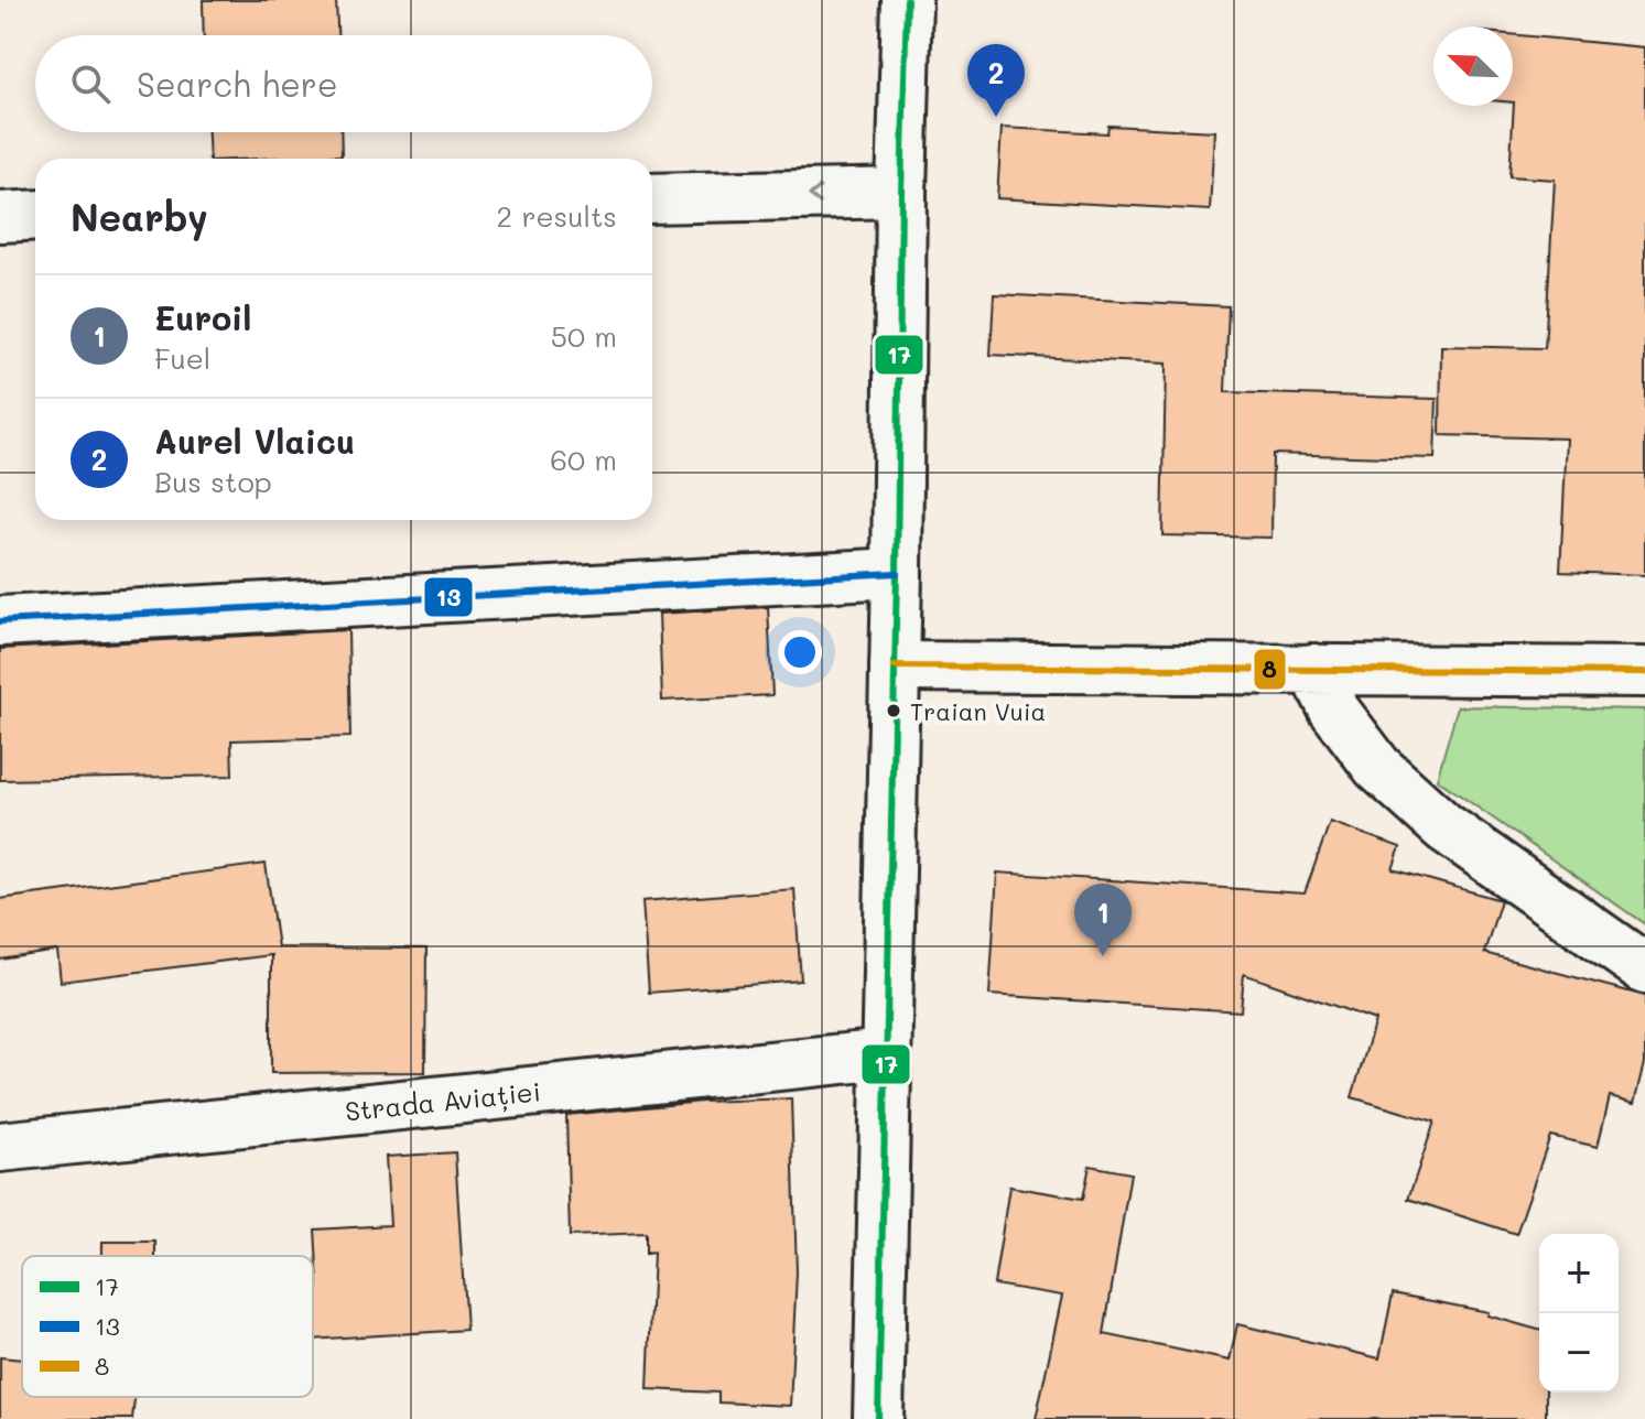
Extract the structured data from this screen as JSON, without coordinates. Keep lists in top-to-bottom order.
{
  "streets": {
    "street": ["Strada Aviației"]
  },
  "places": ["Traian Vuia"],
  "lines": ["transit line 17", "transit line 13", "transit line 8"],
  "legend": ["17", "13", "8"],
  "north": "top left",
  "page": {
    "search": "Search here",
    "pins": ["2", "1"],
    "heading": ["Nearby", "2 results"],
    "list": [
      {
        "mark": "1",
        "name": "Euroil",
        "note": "Fuel",
        "value": "50 m"
      },
      {
        "mark": "2",
        "name": "Aurel Vlaicu",
        "note": "Bus stop",
        "value": "60 m"
      }
    ],
    "map_buttons": ["+", "−"]
  }
}
